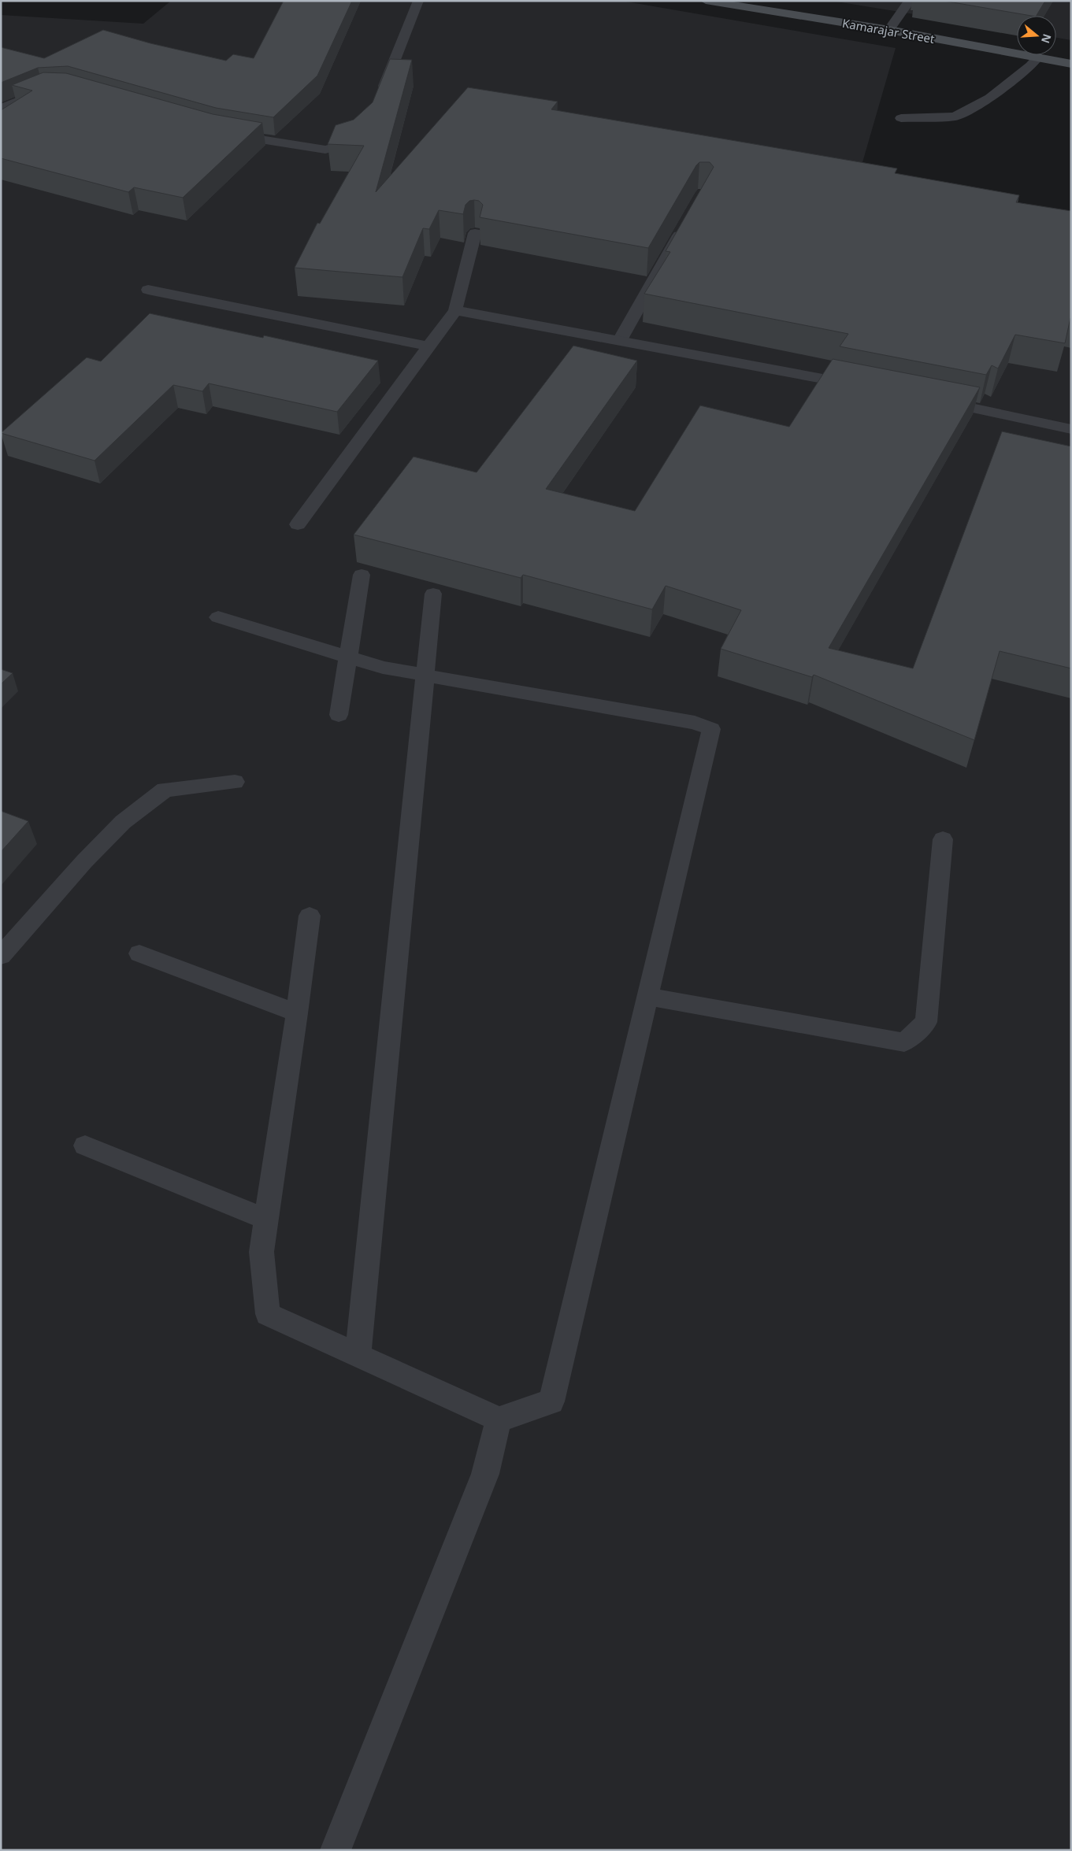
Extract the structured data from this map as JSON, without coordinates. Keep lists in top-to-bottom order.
{
  "streets": {
    "street": ["Kamarajar Street"]
  },
  "north": "right"
}
